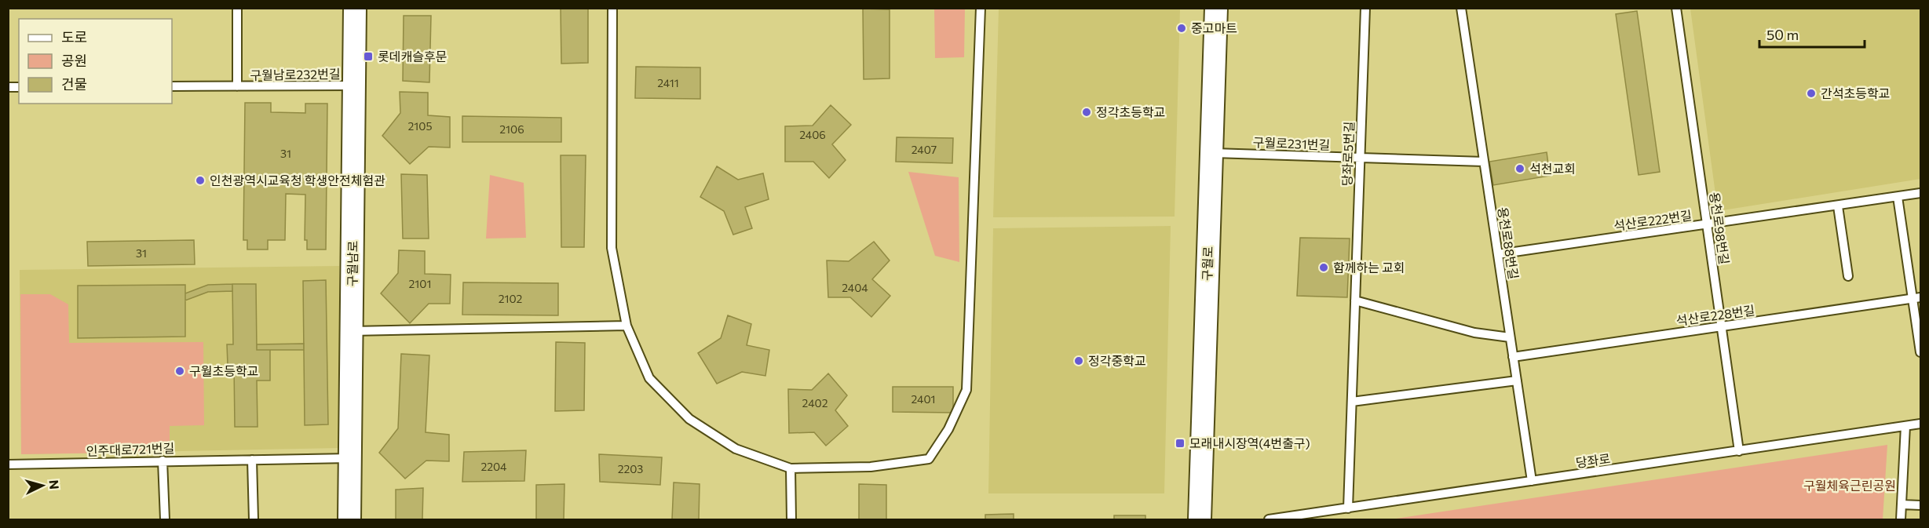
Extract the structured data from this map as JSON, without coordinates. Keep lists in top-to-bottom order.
{
  "streets": {
    "street": ["구월남로", "구월로"],
    "lane": [
      "구월남로232번길",
      "구월로231번길",
      "당좌로5번길",
      "석산로222번길",
      "용천로98번길",
      "용천로88번길",
      "석산로228번길",
      "인주대로721번길",
      "당좌로"
    ]
  },
  "crossings": [
    ["구월남로232번길", "구월남로"],
    ["구월로231번길", "당좌로5번길"],
    ["구월로231번길", "용천로88번길"],
    ["구월로231번길", "구월로"],
    ["당좌로5번길", "당좌로"],
    ["석산로222번길", "용천로98번길"],
    ["석산로222번길", "용천로88번길"],
    ["용천로98번길", "석산로228번길"],
    ["용천로98번길", "당좌로"],
    ["용천로88번길", "석산로228번길"],
    ["용천로88번길", "당좌로"],
    ["구월남로", "인주대로721번길"]
  ],
  "parks": ["구월체육근린공원"],
  "places": {
    "other": [
      "중고마트",
      "간석초등학교",
      "정각초등학교",
      "석천교회",
      "인천광역시교육청 학생안전체험관",
      "함께하는 교회",
      "정각중학교",
      "구월초등학교"
    ],
    "transit": ["롯데캐슬후문", "모래내시장역(4번출구)"]
  },
  "house_numbers": [
    "2411",
    "2105",
    "2106",
    "2406",
    "2407",
    "31",
    "31",
    "2101",
    "2404",
    "2102",
    "2401",
    "2402",
    "2204",
    "2203"
  ],
  "legend": ["도로", "공원", "건물"],
  "scale_bar": "50 m",
  "north": "right"
}
